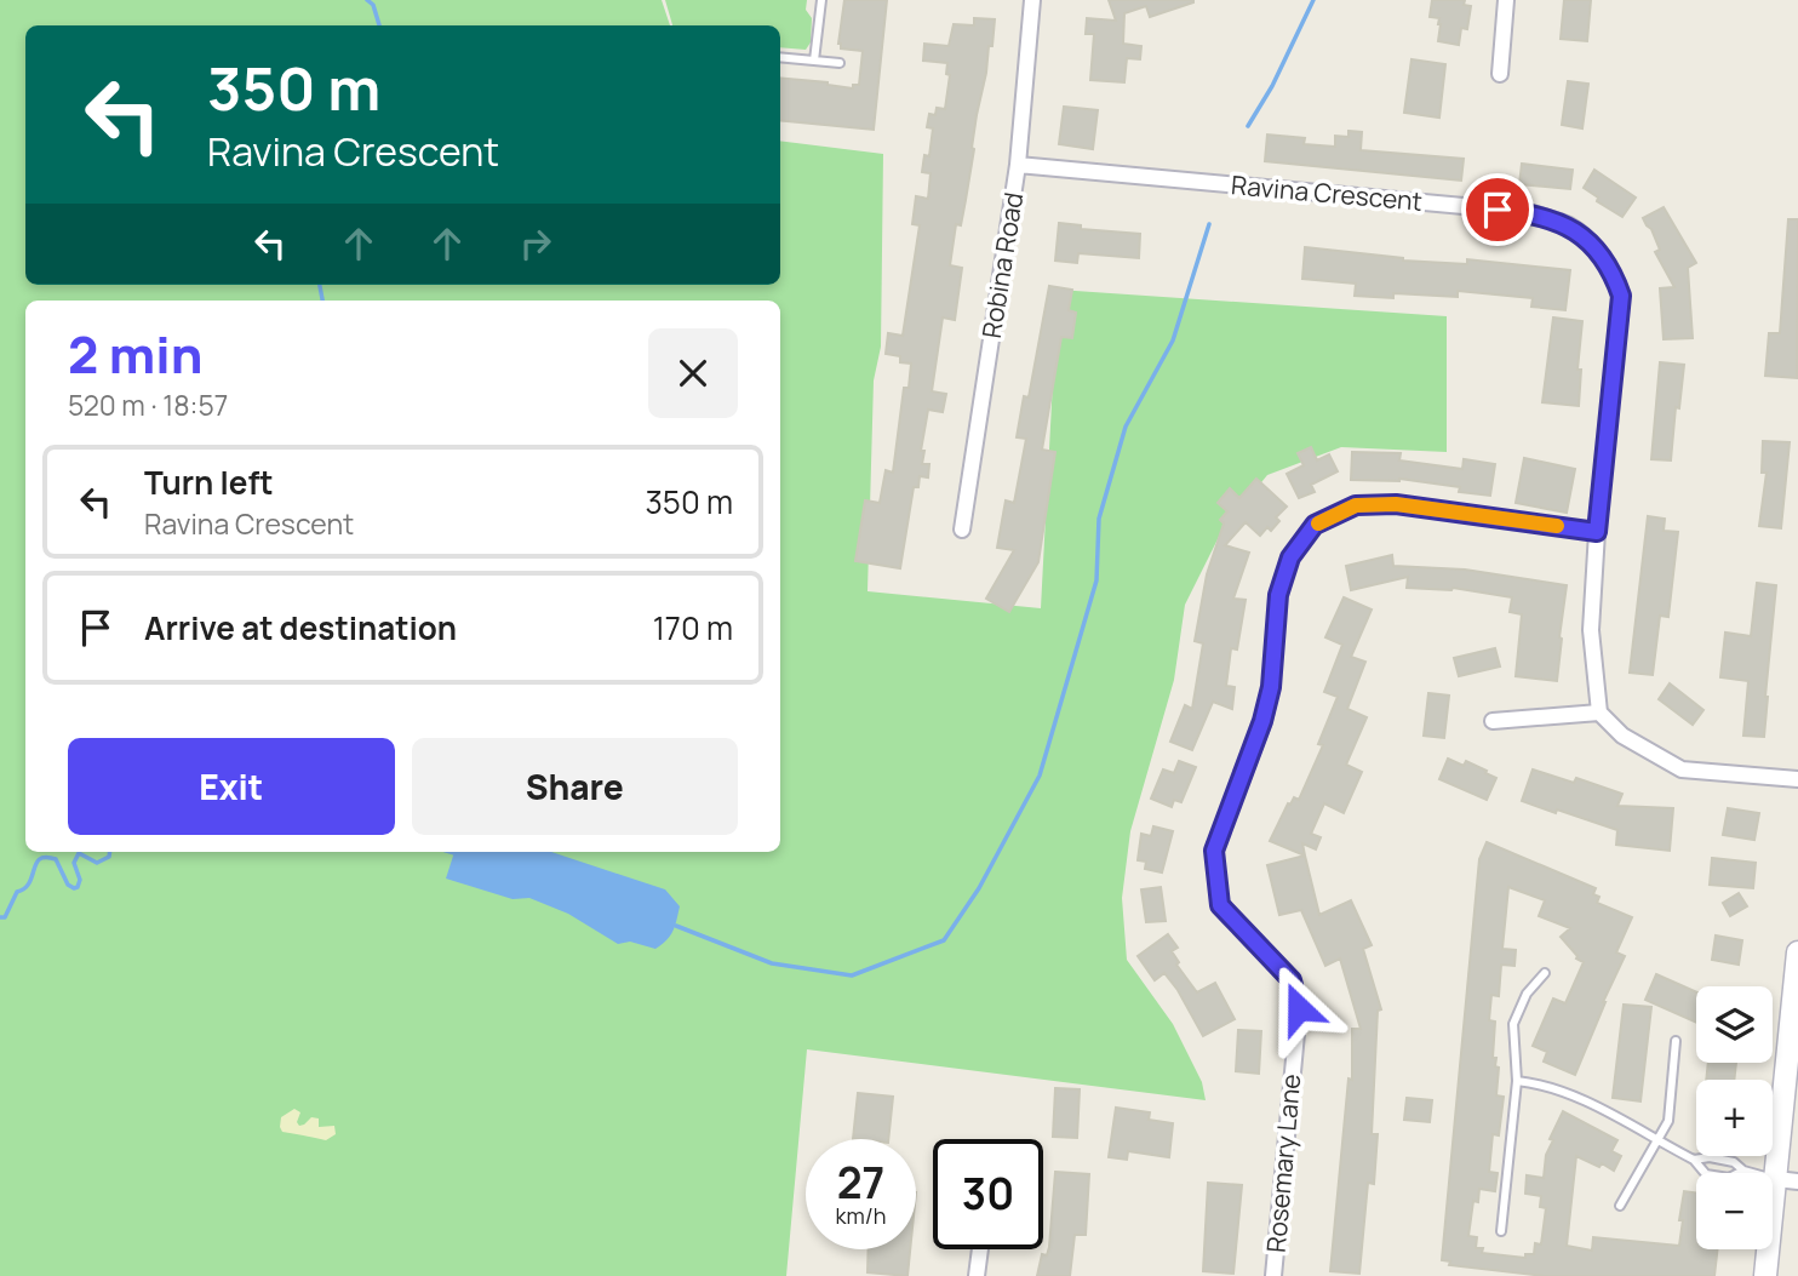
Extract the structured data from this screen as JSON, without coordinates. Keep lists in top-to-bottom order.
{
  "streets": {
    "street": ["Ravina Crescent", "Robina Road", "Rosemary Lane"]
  },
  "crossings": [
    ["Ravina Crescent", "Robina Road"],
    ["Ravina Crescent", "Rosemary Lane"]
  ],
  "page": {
    "turn": ["350 m", "Ravina Crescent"],
    "heading": ["2 min", "520 m · 18:57"],
    "list": [
      {
        "name": "Turn left",
        "note": "Ravina Crescent",
        "value": "350 m"
      },
      {
        "name": "Arrive at destination",
        "value": "170 m"
      }
    ],
    "buttons": ["Exit", "Share"],
    "map_buttons": ["+", "−"],
    "speed": "27 km/h",
    "limit": "30"
  }
}
